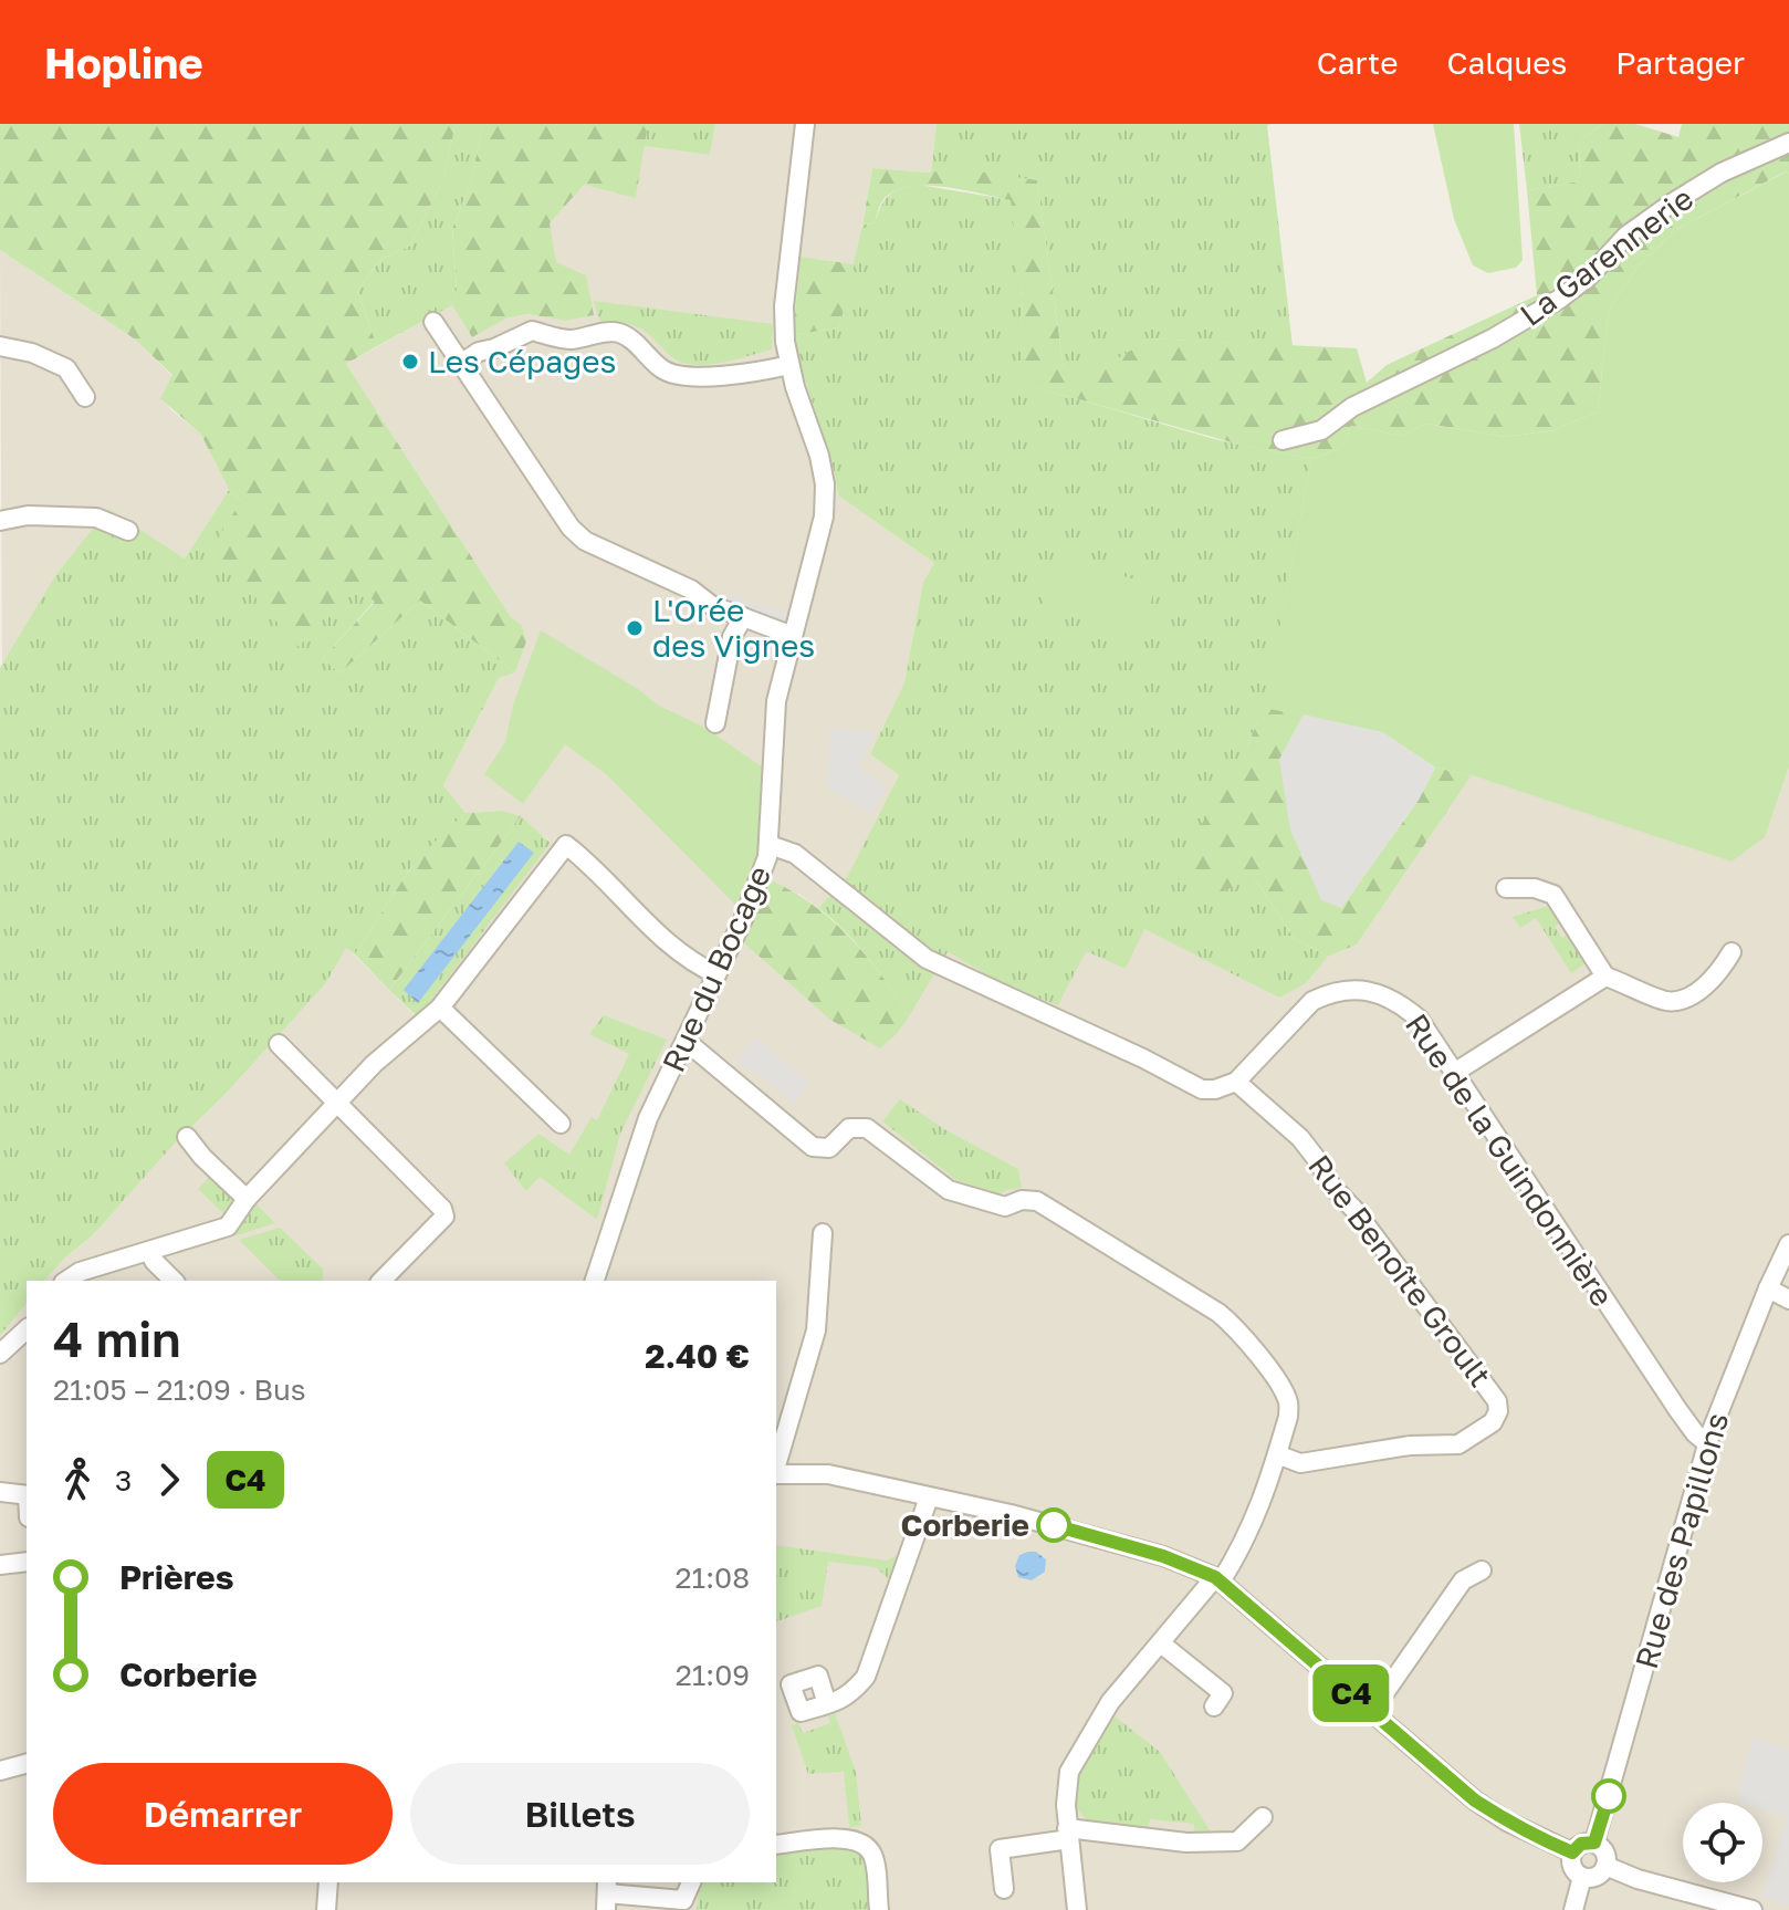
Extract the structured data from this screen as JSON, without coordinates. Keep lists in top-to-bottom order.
{
  "streets": {
    "street": [
      "La Garennerie",
      "Rue du Bocage",
      "Rue de la Guindonnière",
      "Rue Benoîte Groult",
      "Rue des Papillons"
    ]
  },
  "crossings": [
    ["Rue de la Guindonnière", "Rue Benoîte Groult"],
    ["Rue de la Guindonnière", "Rue des Papillons"]
  ],
  "places": ["Les Cépages", "L'Orée des Vignes", "Corberie"],
  "lines": ["bus line C4"],
  "page": {
    "header": "Hopline",
    "nav": ["Carte", "Calques", "Partager"],
    "on_map": "C4",
    "heading": ["4 min", "21:05 – 21:09 · Bus", "2.40 €"],
    "legs": ["3", "C4"],
    "list": [
      {
        "name": "Prières",
        "value": "21:08"
      },
      {
        "name": "Corberie",
        "value": "21:09"
      }
    ],
    "buttons": ["Démarrer", "Billets"]
  }
}
